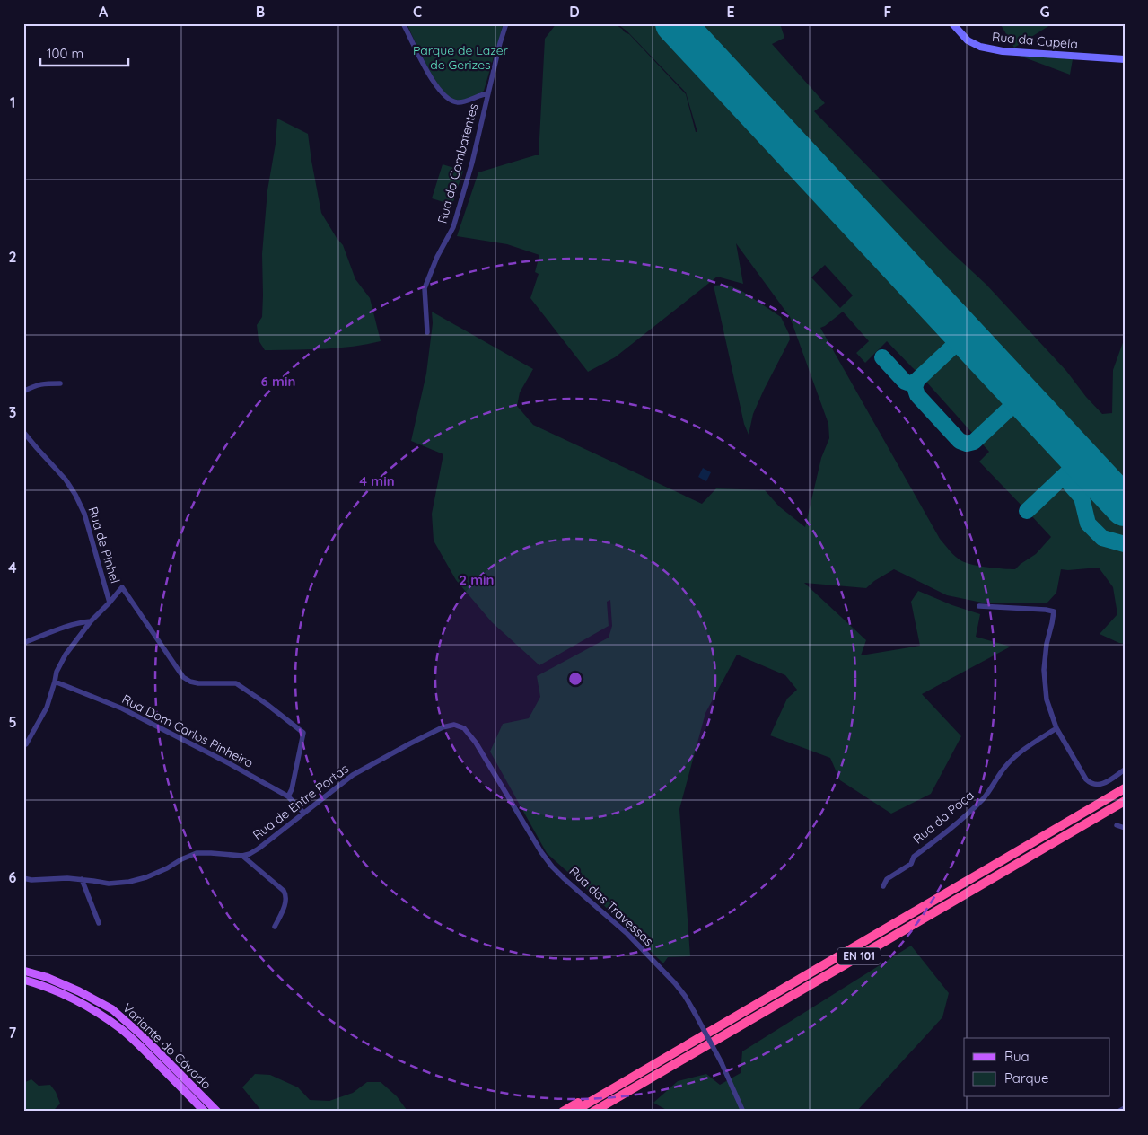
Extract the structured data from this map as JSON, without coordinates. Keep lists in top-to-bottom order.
{
  "streets": {
    "highway": ["EN 101"],
    "main road": ["Variante do Cávado"],
    "street": [
      "Rua da Capela",
      "Rua do Combatentes",
      "Rua de Pinhel",
      "Rua Dom Carlos Pinheiro",
      "Rua de Entre Portas",
      "Rua da Poça",
      "Rua das Travessas"
    ]
  },
  "crossings": [
    ["Rua Dom Carlos Pinheiro", "Rua de Entre Portas"],
    ["Rua de Entre Portas", "Rua das Travessas"]
  ],
  "parks": ["Parque de Lazer de Gerizes"],
  "legend": ["Rua", "Parque"],
  "scale_bar": "100 m",
  "grid": {
    "columns": [
      "A",
      "B",
      "C",
      "D",
      "E",
      "F",
      "G"
    ],
    "rows": [
      "1",
      "2",
      "3",
      "4",
      "5",
      "6",
      "7"
    ]
  },
  "rings": ["6 min", "4 min", "2 min"]
}
